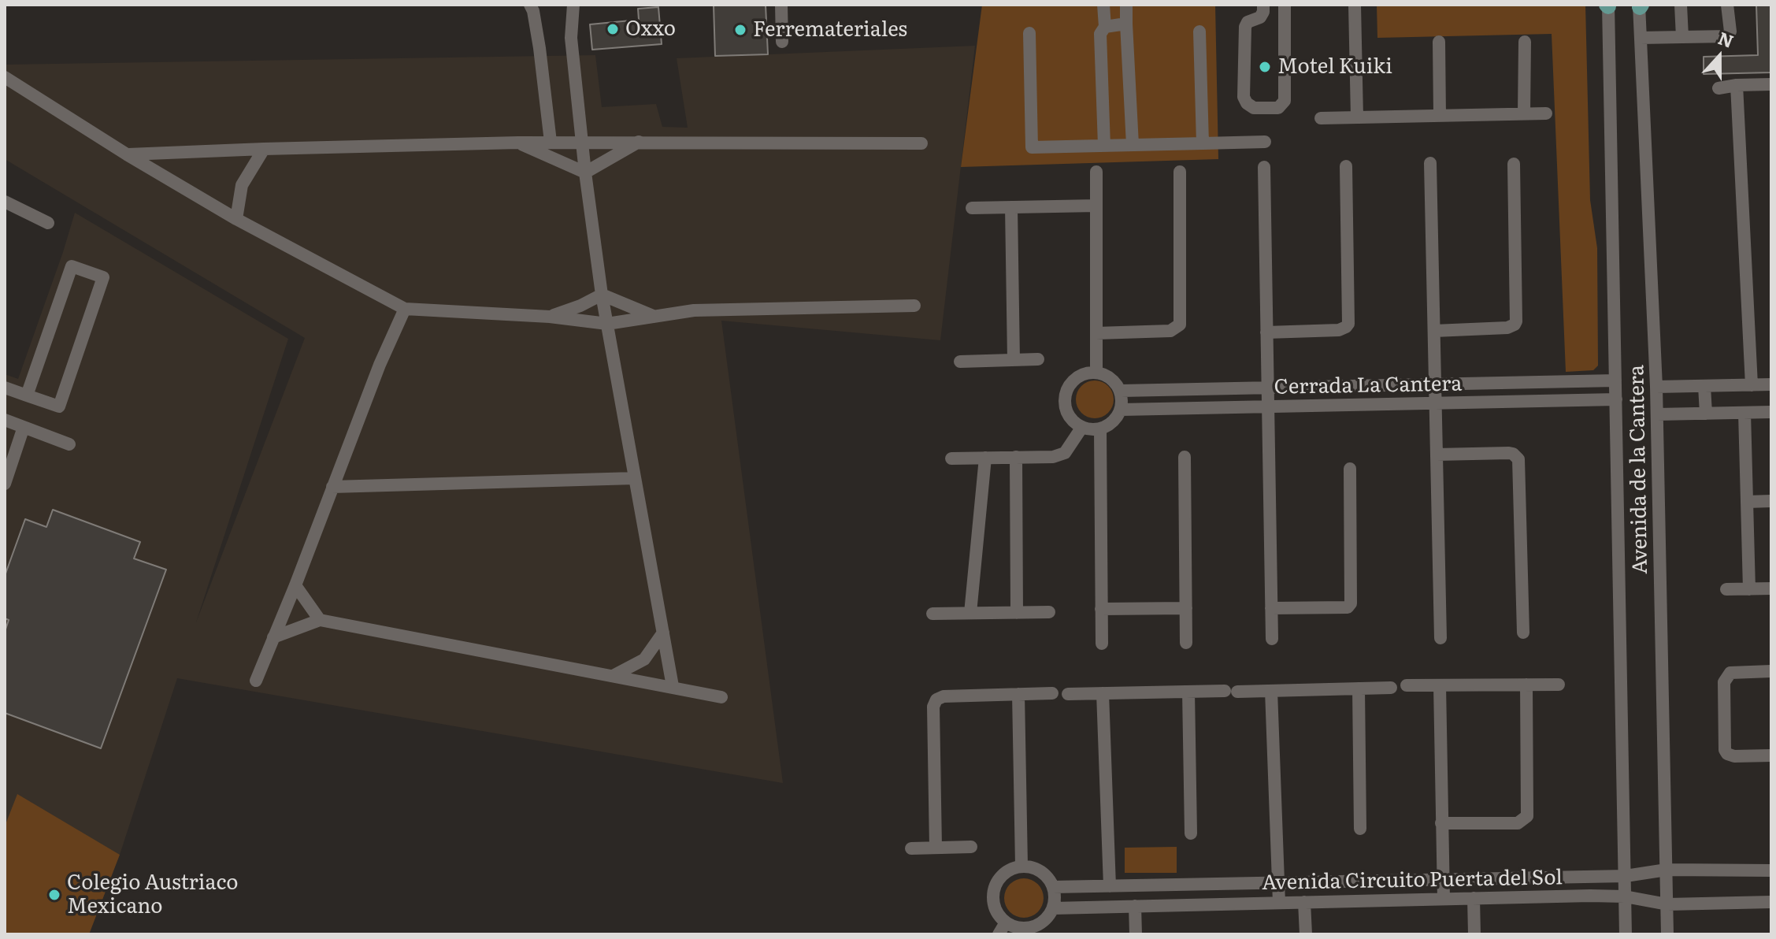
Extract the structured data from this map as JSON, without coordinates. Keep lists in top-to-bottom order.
{
  "streets": {
    "street": ["Cerrada La Cantera", "Avenida de la Cantera", "Avenida Circuito Puerta del Sol"]
  },
  "crossings": [
    ["Cerrada La Cantera", "Avenida de la Cantera"],
    ["Avenida de la Cantera", "Avenida Circuito Puerta del Sol"]
  ],
  "places": [
    "Oxxo",
    "Ferremateriales",
    "Motel Kuiki",
    "Colegio Austriaco Mexicano"
  ],
  "north": "top"
}
